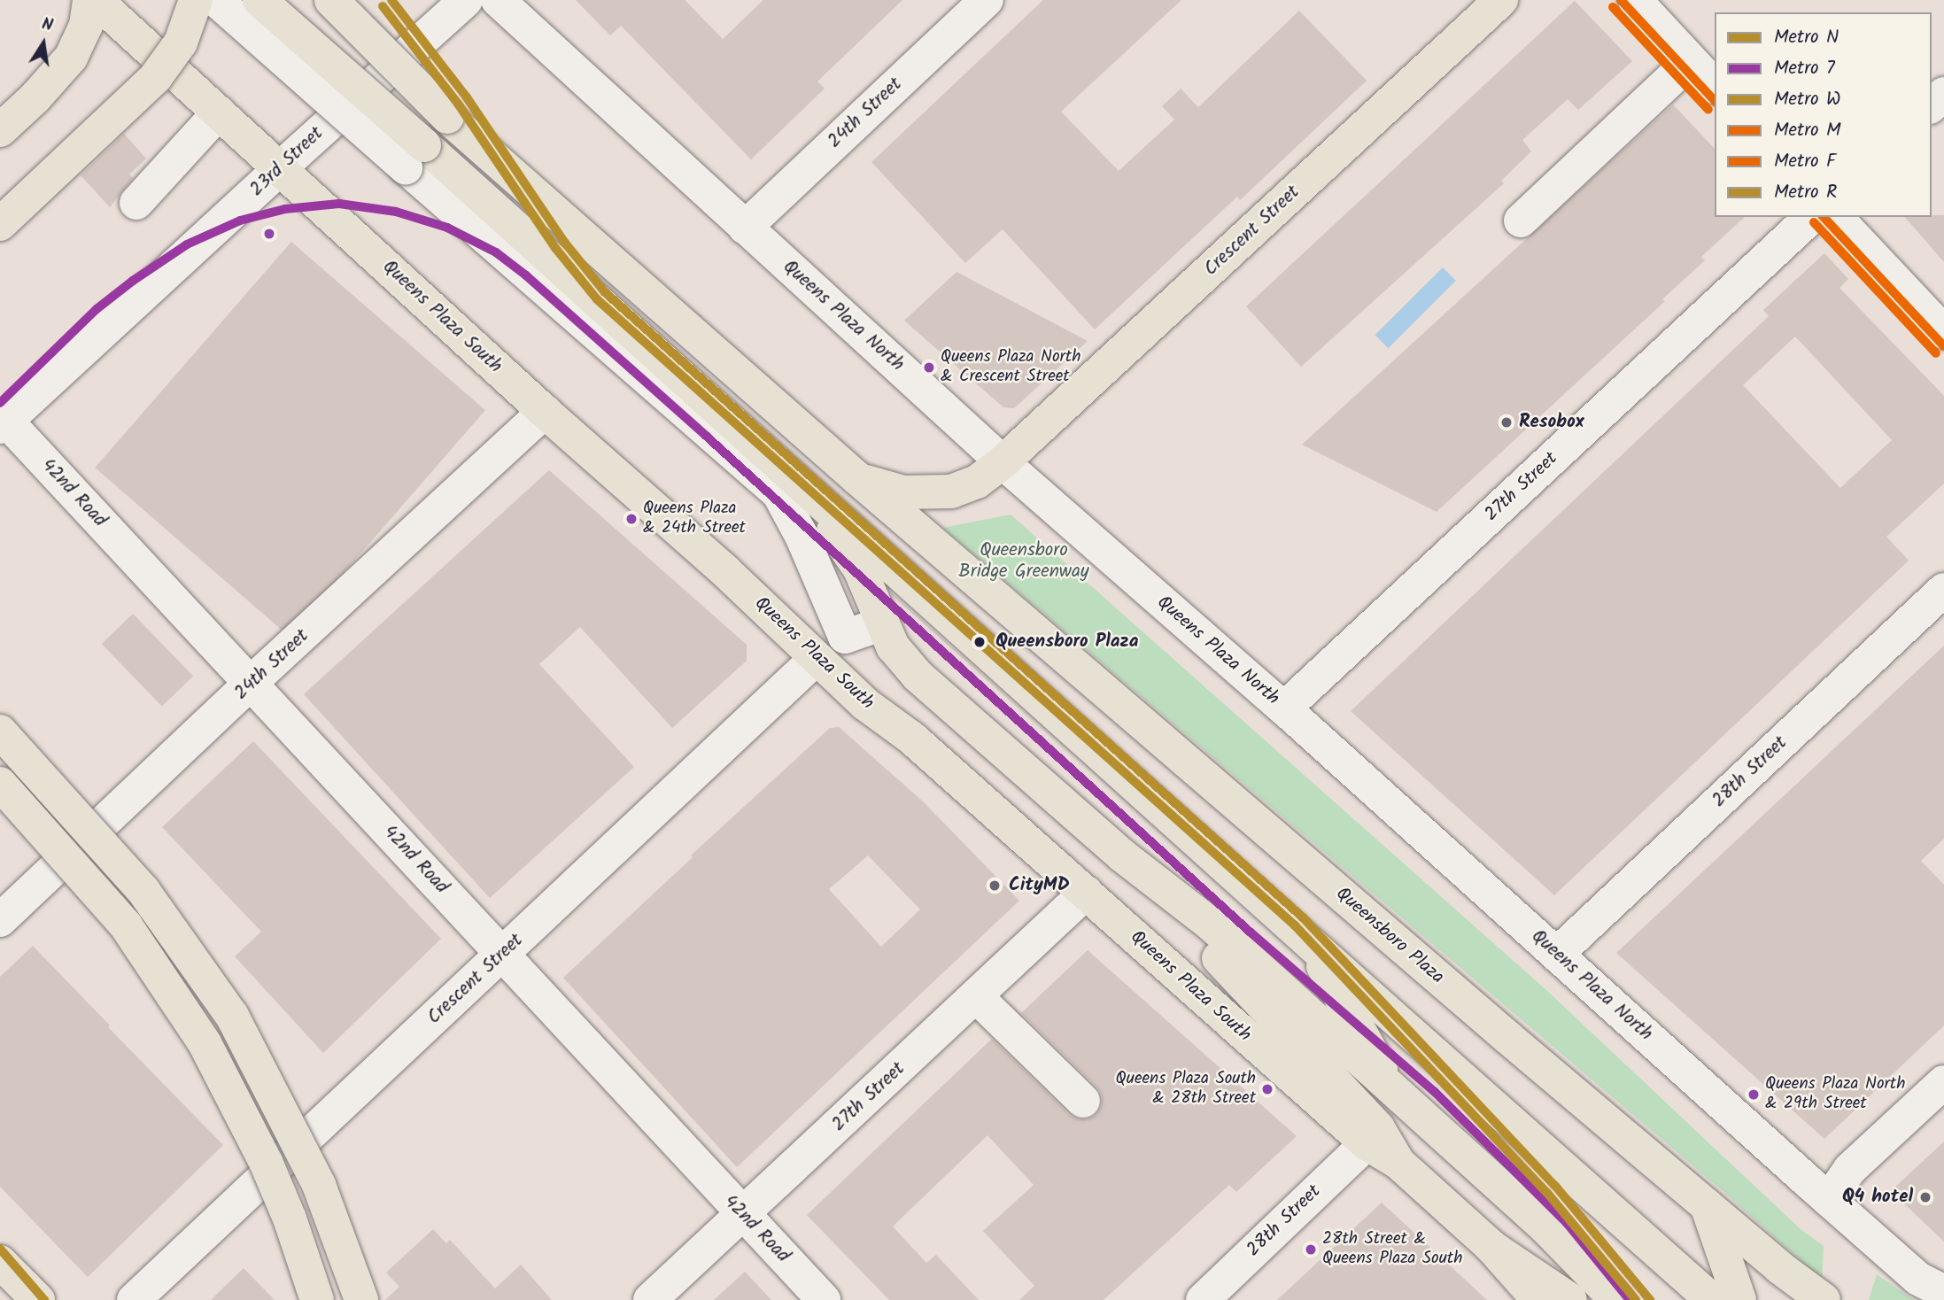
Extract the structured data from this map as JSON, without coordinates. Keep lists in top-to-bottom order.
{
  "streets": {
    "main road": ["Crescent Street", "Queens Plaza South", "Queensboro Plaza"],
    "street": [
      "24th Street",
      "23rd Street",
      "Queens Plaza North",
      "27th Street",
      "42nd Road",
      "28th Street"
    ]
  },
  "crossings": [
    ["24th Street", "Queens Plaza North"],
    ["24th Street", "Queens Plaza South"],
    ["24th Street", "42nd Road"],
    ["23rd Street", "Queens Plaza South"],
    ["23rd Street", "42nd Road"],
    ["Crescent Street", "Queens Plaza North"],
    ["Crescent Street", "Queens Plaza South"],
    ["Crescent Street", "42nd Road"],
    ["Crescent Street", "Queensboro Plaza"],
    ["Queens Plaza North", "27th Street"],
    ["Queens Plaza North", "28th Street"],
    ["Queens Plaza South", "27th Street"],
    ["Queens Plaza South", "28th Street"],
    ["27th Street", "42nd Road"]
  ],
  "parks": ["Queensboro Bridge Greenway"],
  "places": [
    "Queens Plaza North & Crescent Street",
    "Resobox",
    "Queens Plaza & 24th Street",
    "Queensboro Plaza",
    "CityMD",
    "Queens Plaza South & 28th Street",
    "Queens Plaza North & 29th Street",
    "Q4 hotel",
    "28th Street & Queens Plaza South"
  ],
  "lines": [
    "metro line N",
    "metro line M",
    "metro line W",
    "metro line F",
    "metro line 7",
    "metro line R"
  ],
  "legend": [
    "Metro N",
    "Metro 7",
    "Metro W",
    "Metro M",
    "Metro F",
    "Metro R"
  ],
  "north": "top"
}
